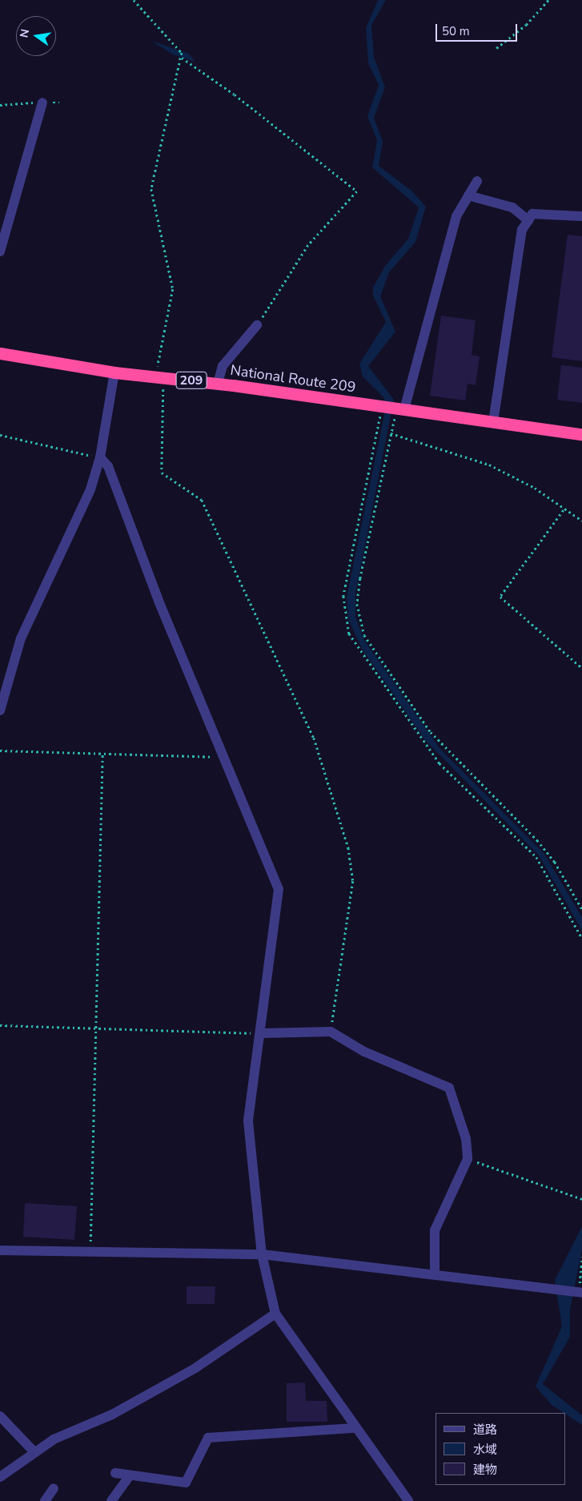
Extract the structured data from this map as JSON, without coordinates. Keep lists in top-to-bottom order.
{
  "streets": {
    "highway": ["National Route 209", "209"]
  },
  "legend": ["道路", "水域", "建物"],
  "scale_bar": "50 m",
  "north": "left"
}
